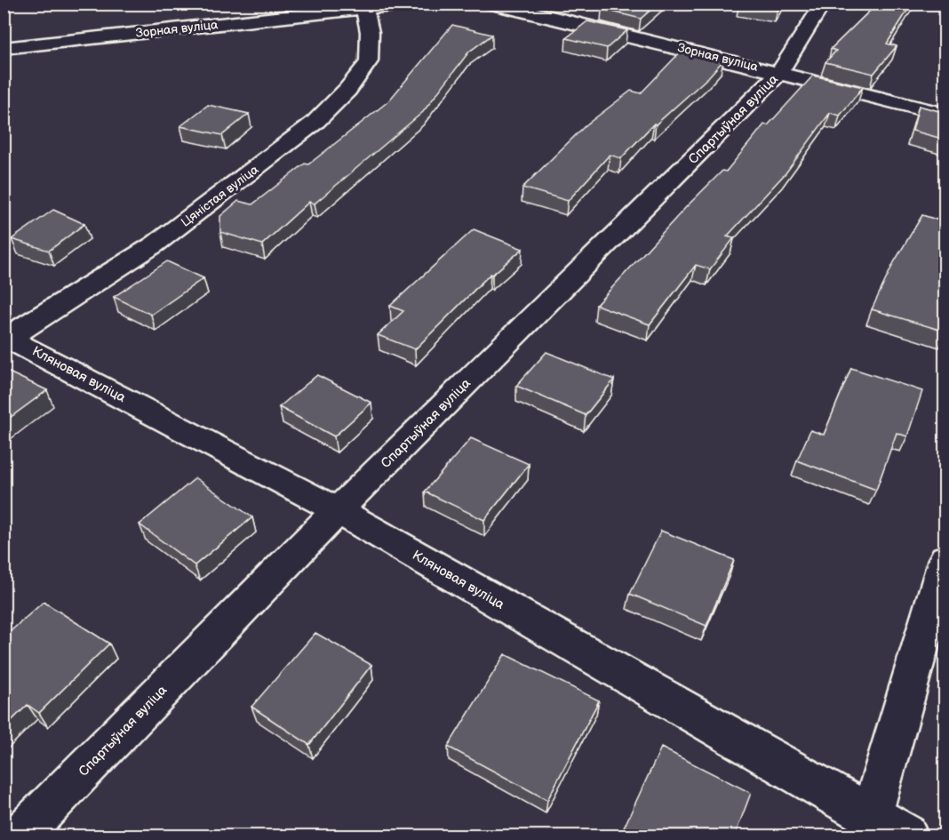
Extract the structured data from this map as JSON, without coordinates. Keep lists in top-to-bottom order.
{
  "streets": {
    "street": [
      "Зорная вуліца",
      "Спартыўная вуліца",
      "Цяністая вуліца",
      "Кляновая вуліца"
    ]
  },
  "crossings": [
    ["Зорная вуліца", "Спартыўная вуліца"],
    ["Зорная вуліца", "Цяністая вуліца"],
    ["Спартыўная вуліца", "Кляновая вуліца"],
    ["Цяністая вуліца", "Кляновая вуліца"]
  ]
}
